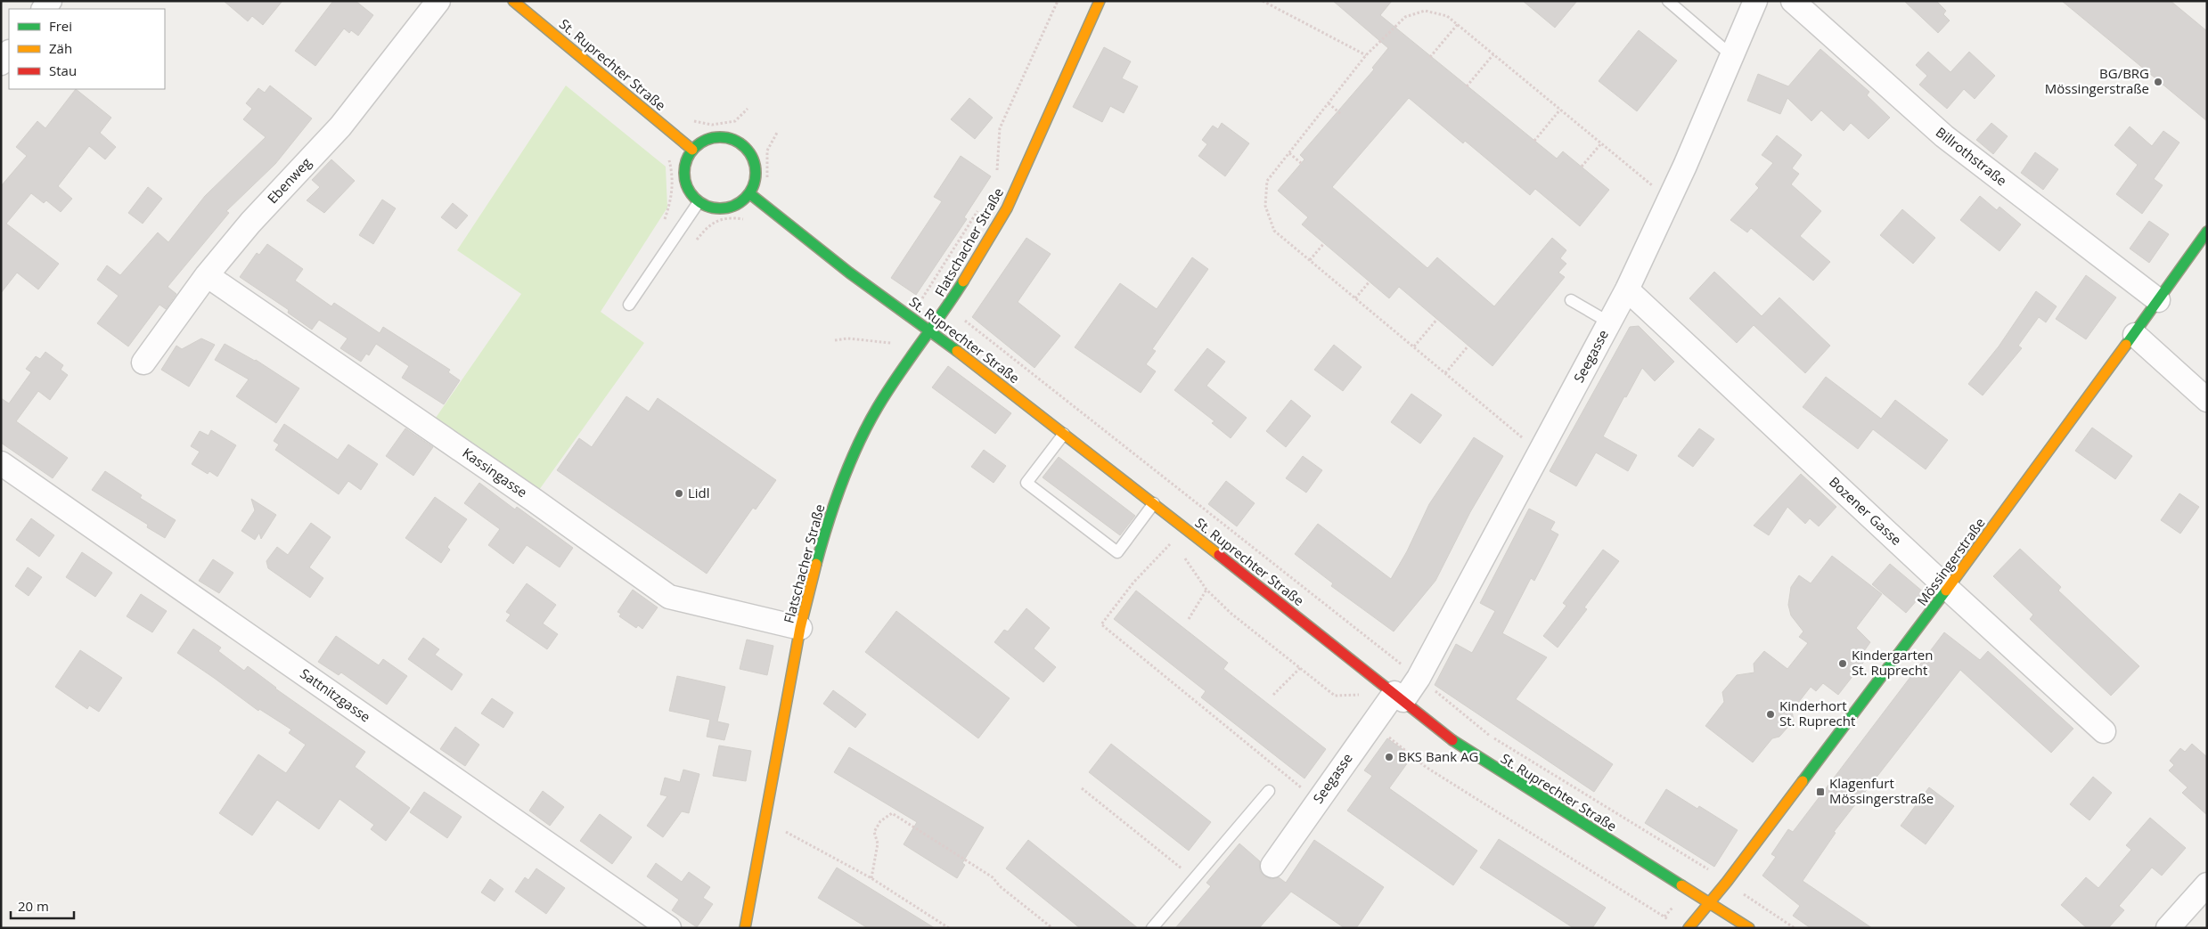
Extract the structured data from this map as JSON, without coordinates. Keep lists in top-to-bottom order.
{
  "streets": {
    "street": [
      "St. Ruprechter Straße",
      "Billrothstraße",
      "Ebenweg",
      "Flatschacher Straße",
      "Seegasse",
      "Kassingasse",
      "Bozener Gasse",
      "Mössingerstraße",
      "Sattnitzgasse"
    ]
  },
  "crossings": [
    ["St. Ruprechter Straße", "Flatschacher Straße"],
    ["St. Ruprechter Straße", "Seegasse"],
    ["St. Ruprechter Straße", "Mössingerstraße"],
    ["Billrothstraße", "Mössingerstraße"],
    ["Ebenweg", "Kassingasse"],
    ["Flatschacher Straße", "Kassingasse"],
    ["Seegasse", "Bozener Gasse"],
    ["Bozener Gasse", "Mössingerstraße"]
  ],
  "places": {
    "other": [
      "BG/BRG Mössingerstraße",
      "Lidl",
      "Kindergarten St. Ruprecht",
      "Kinderhort St. Ruprecht",
      "BKS Bank AG"
    ],
    "transit": ["Klagenfurt Mössingerstraße"]
  },
  "legend": ["Frei", "Zäh", "Stau"],
  "scale_bar": "20 m"
}
